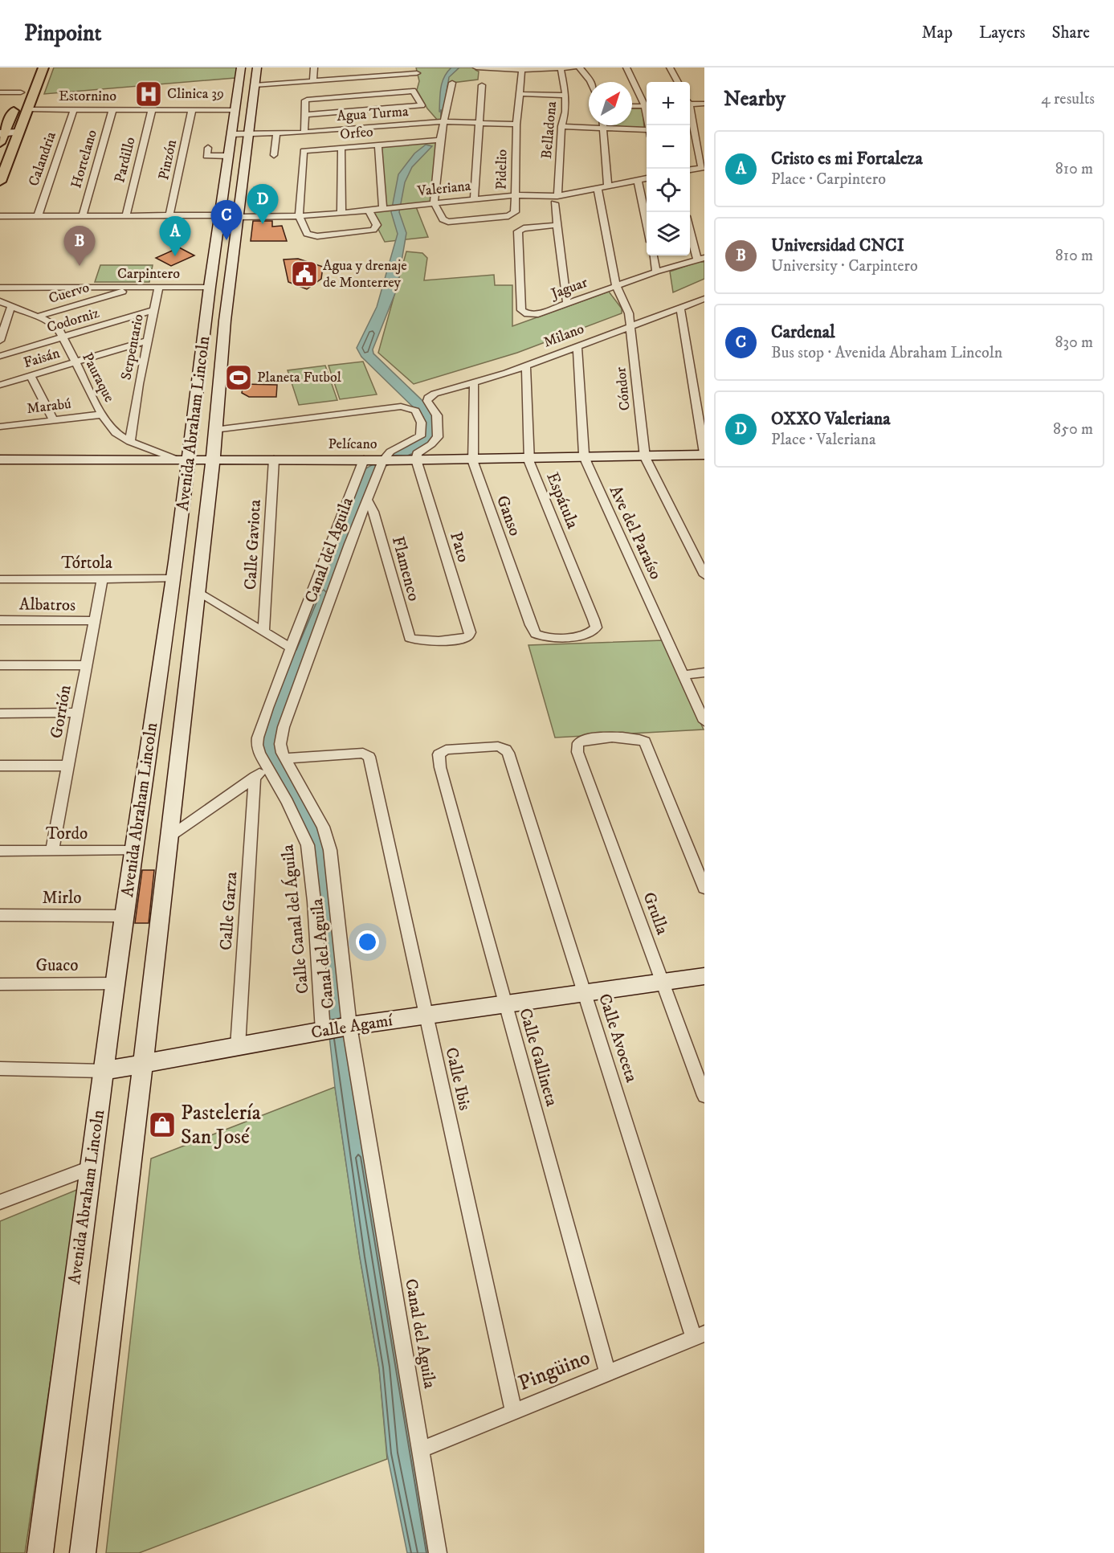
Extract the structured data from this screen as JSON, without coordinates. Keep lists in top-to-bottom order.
{
  "streets": {
    "main road": ["Avenida Abraham Lincoln", "Pelícano", "Calle Agamí"],
    "street": [
      "Estornino",
      "Agua Turma",
      "Belladona",
      "Orfeo",
      "Calandria",
      "Hortelano",
      "Pardillo",
      "Pinzón",
      "Pidelio",
      "Valeriana",
      "Carpintero",
      "Jaguar",
      "Cuervo",
      "Codorniz",
      "Milano",
      "Serpentario",
      "Faisán",
      "Pauraque",
      "Cóndor",
      "Marabú",
      "Espátula",
      "Ganso",
      "Ave del Paraíso",
      "Calle Gaviota",
      "Pato",
      "Canal del Aguila",
      "Tórtola",
      "Flamenco",
      "Albatros",
      "Gorrión",
      "Tordo",
      "Mirlo",
      "Calle Garza",
      "Grulla",
      "Calle Canal del Águila",
      "Guaco",
      "Calle Avoceta",
      "Calle Gallineta",
      "Calle Ibis",
      "Pingüino"
    ]
  },
  "crossings": [
    ["Estornino", "Calandria"],
    ["Estornino", "Hortelano"],
    ["Estornino", "Pardillo"],
    ["Estornino", "Pinzón"],
    ["Estornino", "Avenida Abraham Lincoln"],
    ["Agua Turma", "Pidelio"],
    ["Agua Turma", "Avenida Abraham Lincoln"],
    ["Belladona", "Valeriana"],
    ["Belladona", "Jaguar"],
    ["Orfeo", "Valeriana"],
    ["Pidelio", "Valeriana"],
    ["Valeriana", "Cóndor"],
    ["Carpintero", "Cuervo"],
    ["Carpintero", "Serpentario"],
    ["Carpintero", "Avenida Abraham Lincoln"],
    ["Jaguar", "Cóndor"],
    ["Cuervo", "Pauraque"],
    ["Codorniz", "Serpentario"],
    ["Codorniz", "Pauraque"],
    ["Milano", "Cóndor"],
    ["Milano", "Pelícano"],
    ["Milano", "Espátula"],
    ["Milano", "Ganso"],
    ["Milano", "Ave del Paraíso"],
    ["Milano", "Pato"],
    ["Serpentario", "Faisán"],
    ["Serpentario", "Pauraque"],
    ["Faisán", "Pauraque"],
    ["Pauraque", "Marabú"],
    ["Pauraque", "Avenida Abraham Lincoln"],
    ["Pauraque", "Pelícano"],
    ["Cóndor", "Pelícano"],
    ["Avenida Abraham Lincoln", "Pelícano"],
    ["Avenida Abraham Lincoln", "Tórtola"],
    ["Avenida Abraham Lincoln", "Tordo"],
    ["Avenida Abraham Lincoln", "Mirlo"],
    ["Avenida Abraham Lincoln", "Guaco"],
    ["Avenida Abraham Lincoln", "Calle Agamí"],
    ["Pelícano", "Espátula"],
    ["Pelícano", "Ganso"],
    ["Pelícano", "Ave del Paraíso"],
    ["Pelícano", "Calle Gaviota"],
    ["Pelícano", "Pato"],
    ["Pelícano", "Canal del Aguila"],
    ["Pelícano", "Calle Canal del Águila"],
    ["Espátula", "Ganso"],
    ["Pato", "Flamenco"],
    ["Canal del Aguila", "Flamenco"],
    ["Canal del Aguila", "Calle Canal del Águila"],
    ["Canal del Aguila", "Calle Agamí"],
    ["Canal del Aguila", "Calle Ibis"],
    ["Canal del Aguila", "Pingüino"],
    ["Tórtola", "Gorrión"],
    ["Albatros", "Gorrión"],
    ["Gorrión", "Tordo"],
    ["Calle Garza", "Calle Agamí"],
    ["Grulla", "Calle Agamí"],
    ["Calle Canal del Águila", "Calle Agamí"],
    ["Calle Agamí", "Calle Avoceta"],
    ["Calle Agamí", "Calle Gallineta"],
    ["Calle Agamí", "Calle Ibis"],
    ["Calle Avoceta", "Calle Gallineta"],
    ["Calle Avoceta", "Pingüino"],
    ["Calle Gallineta", "Pingüino"],
    ["Calle Ibis", "Pingüino"]
  ],
  "places": {
    "hospital": ["Clinica 39"],
    "public building": ["Agua y drenaje de Monterrey"],
    "sports": ["Planeta Futbol"],
    "shop": ["Pastelería San José"]
  },
  "north": "top right",
  "page": {
    "header": "Pinpoint",
    "nav": ["Map", "Layers", "Share"],
    "heading": ["Nearby", "4 results"],
    "map_buttons": ["+", "−"],
    "list": [
      {
        "mark": "A",
        "name": "Cristo es mi Fortaleza",
        "note": "Place · Carpintero",
        "value": "810 m"
      },
      {
        "mark": "B",
        "name": "Universidad CNCI",
        "note": "University · Carpintero",
        "value": "810 m"
      },
      {
        "mark": "C",
        "name": "Cardenal",
        "note": "Bus stop · Avenida Abraham Lincoln",
        "value": "830 m"
      },
      {
        "mark": "D",
        "name": "OXXO Valeriana",
        "note": "Place · Valeriana",
        "value": "850 m"
      }
    ],
    "pins": [
      "D",
      "C",
      "A",
      "B"
    ]
  }
}
